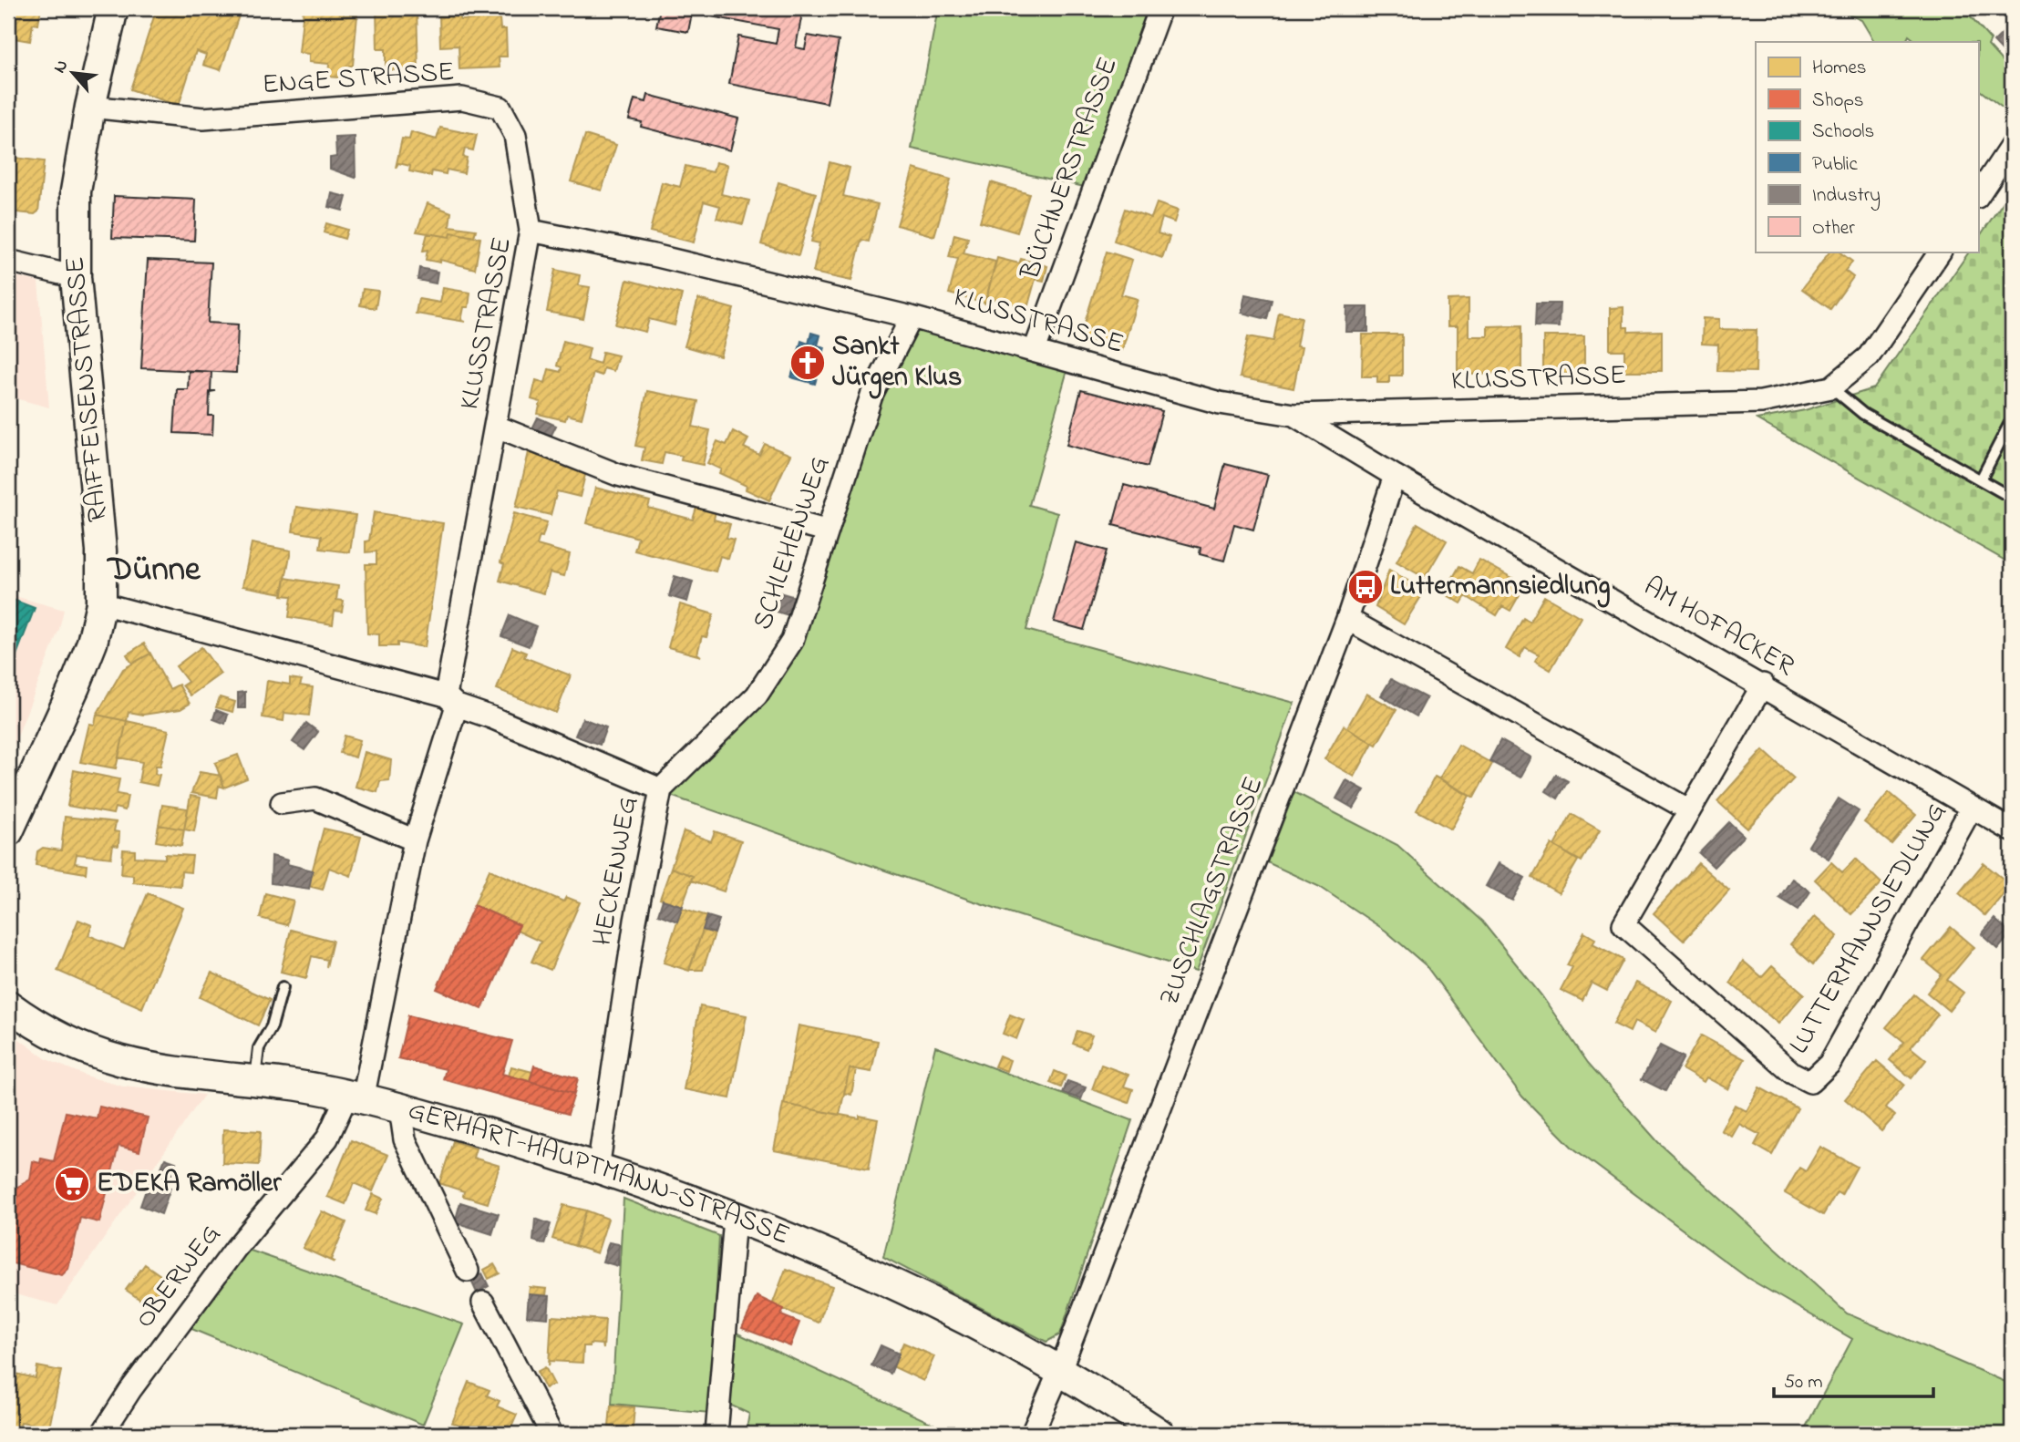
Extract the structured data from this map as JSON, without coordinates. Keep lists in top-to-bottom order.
{
  "streets": {
    "street": [
      "ENGE STRASSE",
      "BÜCHNERSTRASSE",
      "KLUSSTRASSE",
      "RAIFFEISENSTRASSE",
      "SCHLEHENWEG",
      "AM HOFACKER",
      "HECKENWEG",
      "ZUSCHLAGSTRASSE",
      "LUTTERMANNSIEDLUNG",
      "GERHART-HAUPTMANN-STRASSE",
      "OBERWEG"
    ]
  },
  "crossings": [
    ["ENGE STRASSE", "KLUSSTRASSE"],
    ["ENGE STRASSE", "RAIFFEISENSTRASSE"],
    ["BÜCHNERSTRASSE", "KLUSSTRASSE"],
    ["KLUSSTRASSE", "SCHLEHENWEG"],
    ["KLUSSTRASSE", "HECKENWEG"],
    ["SCHLEHENWEG", "HECKENWEG"],
    ["AM HOFACKER", "ZUSCHLAGSTRASSE"],
    ["AM HOFACKER", "LUTTERMANNSIEDLUNG"],
    ["HECKENWEG", "GERHART-HAUPTMANN-STRASSE"],
    ["ZUSCHLAGSTRASSE", "GERHART-HAUPTMANN-STRASSE"],
    ["GERHART-HAUPTMANN-STRASSE", "OBERWEG"]
  ],
  "districts": ["Dünne"],
  "places": {
    "church": ["Sankt Jürgen Klus"],
    "bus stop": ["Luttermannsiedlung"],
    "supermarket": ["EDEKA Ramöller"]
  },
  "legend": [
    "Homes",
    "Shops",
    "Schools",
    "Public",
    "Industry",
    "Other"
  ],
  "scale_bar": "50 m",
  "north": "top left"
}
